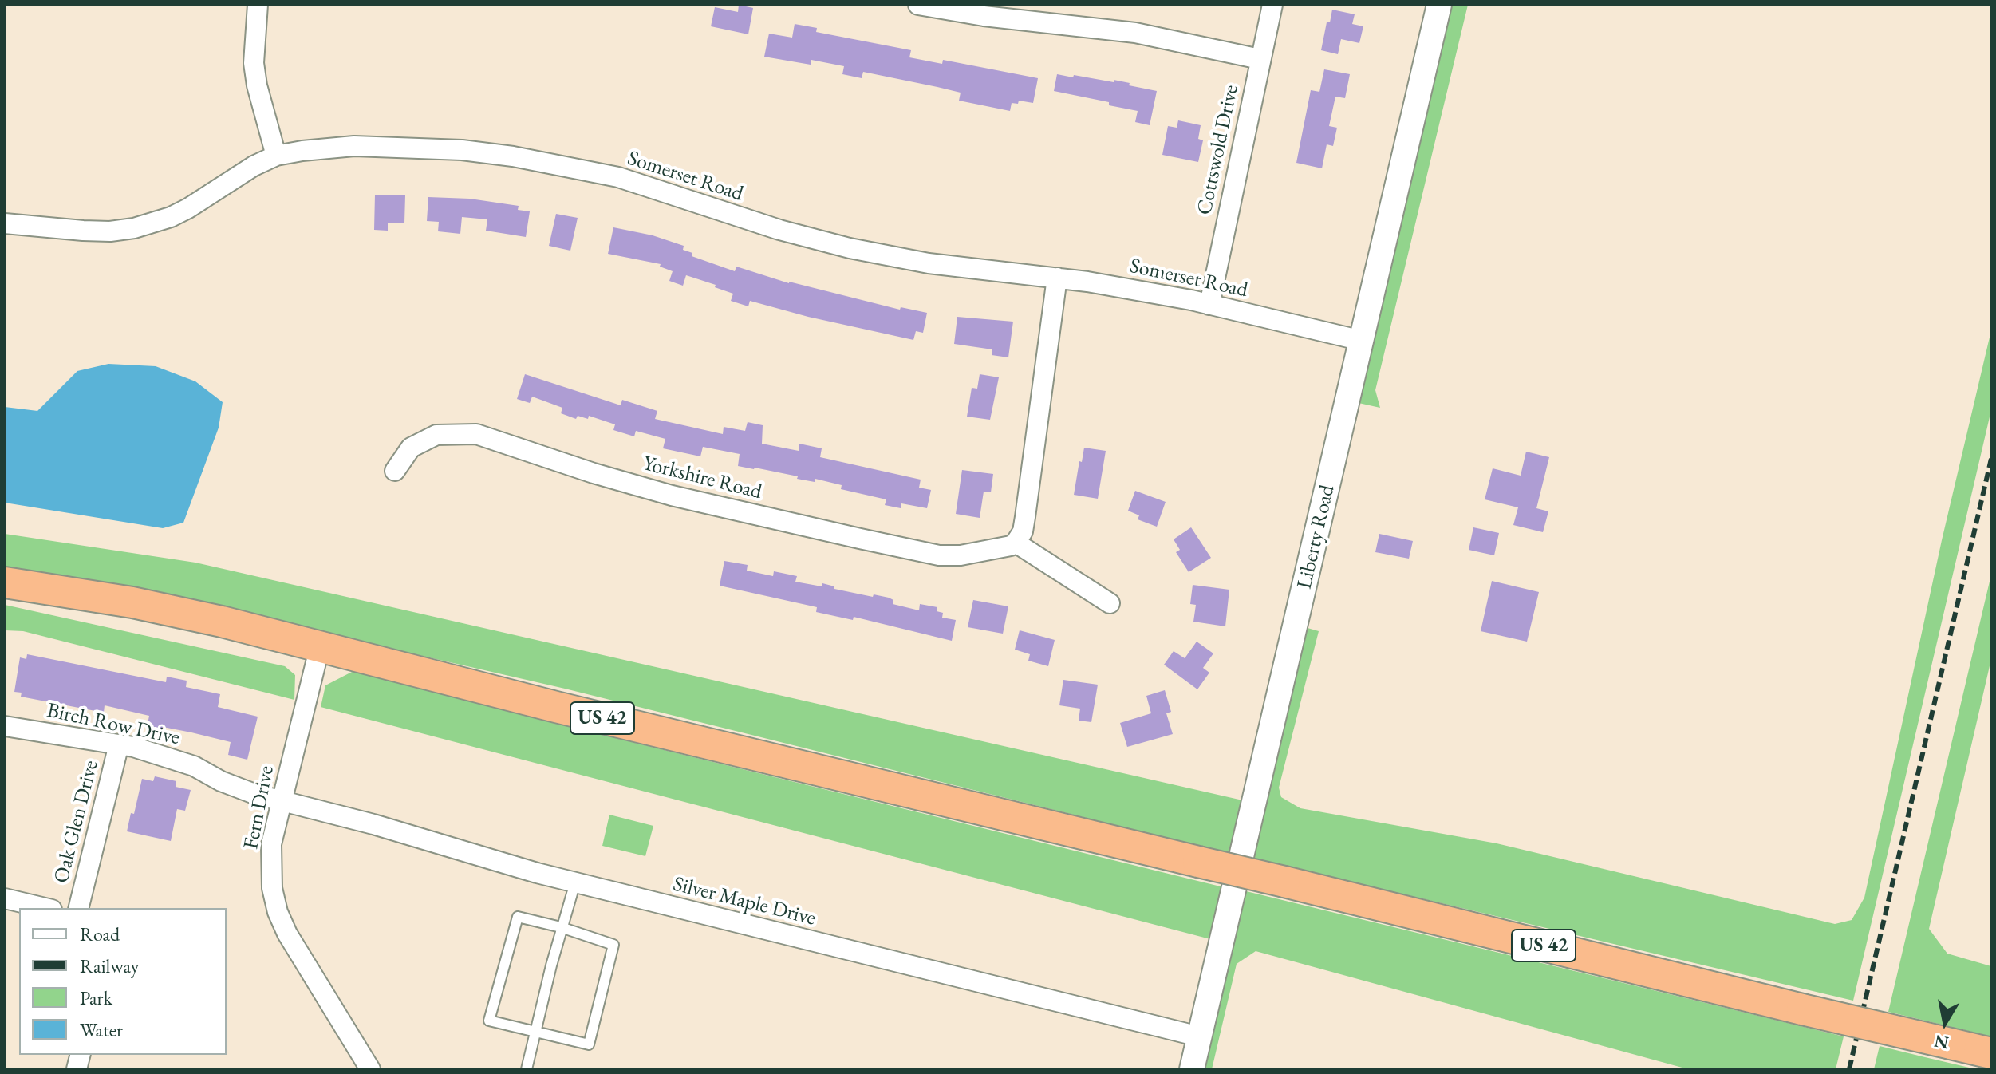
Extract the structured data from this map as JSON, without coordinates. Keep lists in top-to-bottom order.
{
  "streets": {
    "highway": ["US 42"],
    "street": [
      "Cottswold Drive",
      "Somerset Road",
      "Yorkshire Road",
      "Liberty Road",
      "Birch Row Drive",
      "Fern Drive",
      "Oak Glen Drive",
      "Silver Maple Drive"
    ]
  },
  "crossings": [
    ["Cottswold Drive", "Somerset Road"],
    ["Somerset Road", "Liberty Road"],
    ["Liberty Road", "Silver Maple Drive"],
    ["US 42", "Fern Drive"],
    ["Birch Row Drive", "Fern Drive"],
    ["Birch Row Drive", "Oak Glen Drive"],
    ["Birch Row Drive", "Silver Maple Drive"],
    ["Fern Drive", "Silver Maple Drive"]
  ],
  "legend": [
    "Road",
    "Railway",
    "Park",
    "Water"
  ],
  "north": "bottom"
}
